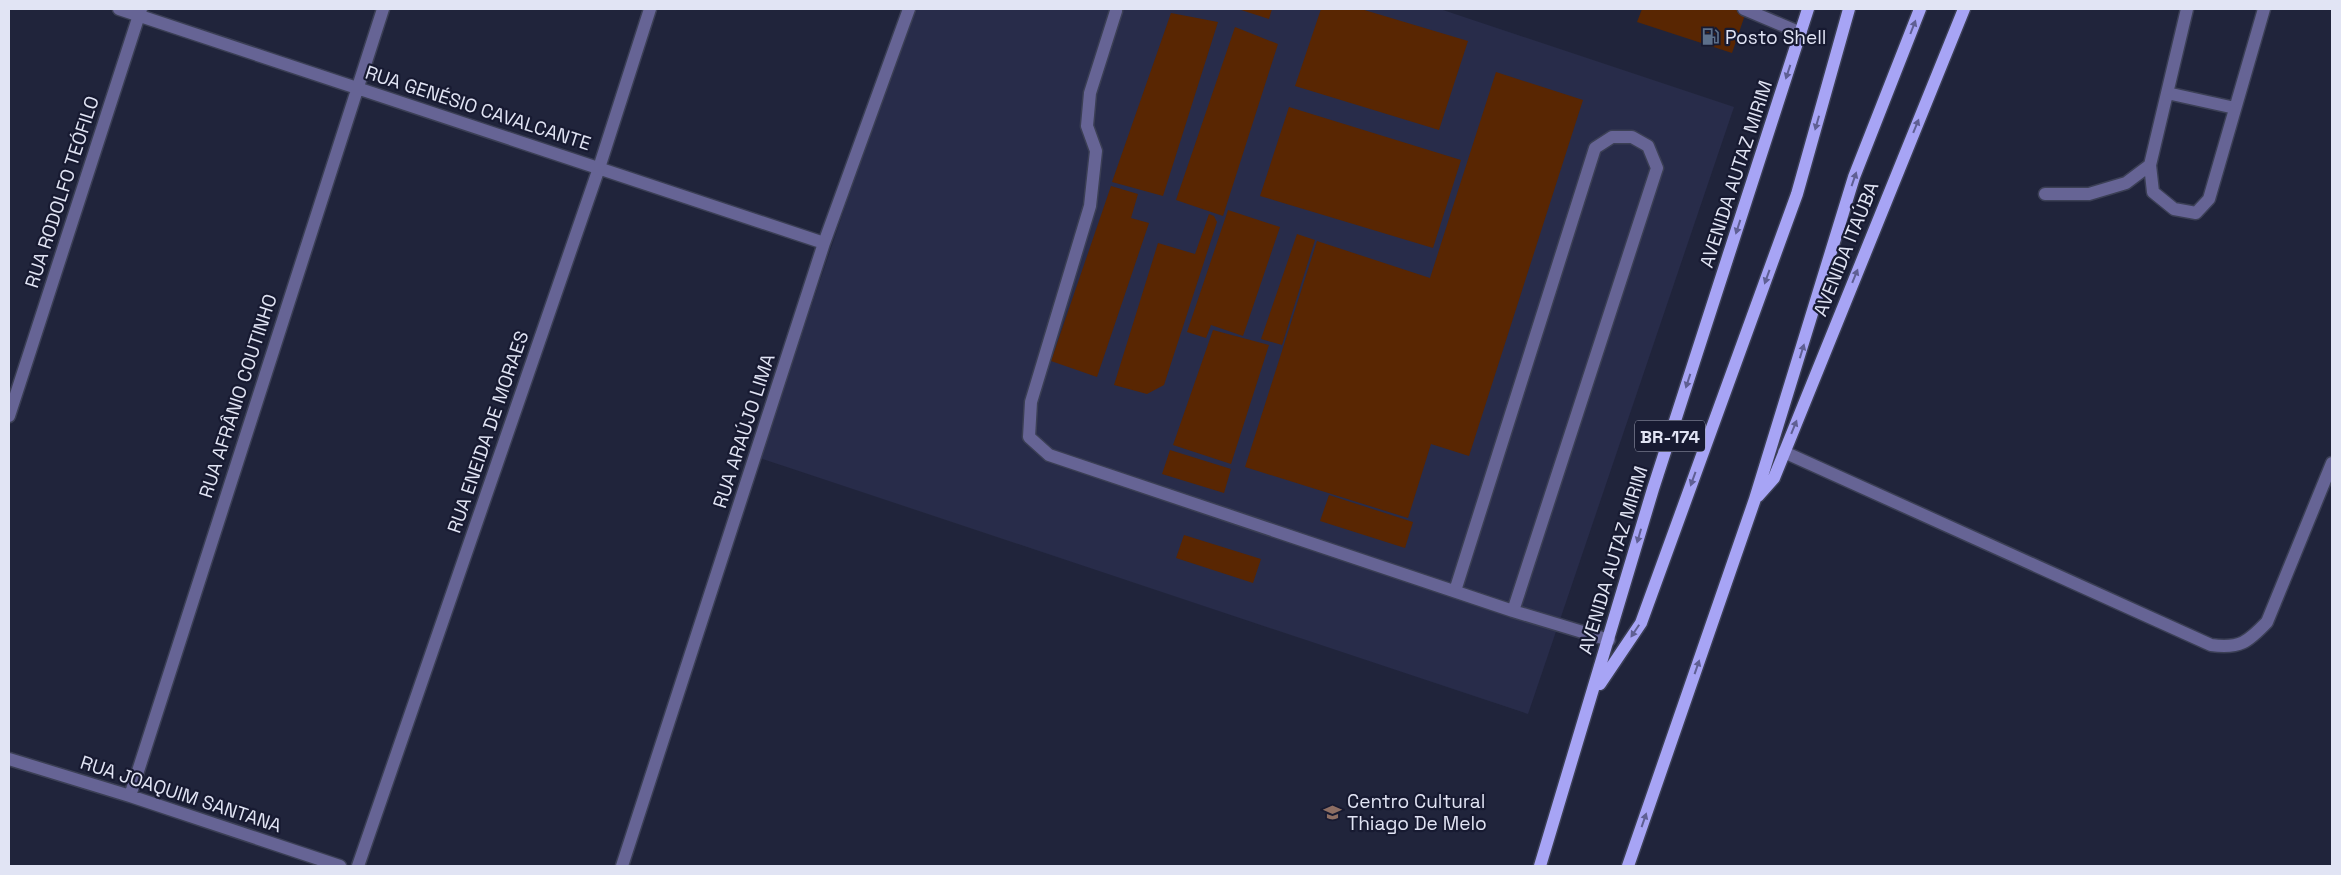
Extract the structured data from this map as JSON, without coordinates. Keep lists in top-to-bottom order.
{
  "streets": {
    "main road": ["AVENIDA AUTAZ MIRIM", "AVENIDA ITAÚBA", "BR-174"],
    "street": [
      "RUA GENÉSIO CAVALCANTE",
      "RUA RODOLFO TEÓFILO",
      "RUA AFRÂNIO COUTINHO",
      "RUA ARAÚJO LIMA",
      "RUA ENEIDA DE MORAES",
      "RUA JOAQUIM SANTANA"
    ]
  },
  "crossings": [
    ["RUA GENÉSIO CAVALCANTE", "RUA RODOLFO TEÓFILO"],
    ["RUA GENÉSIO CAVALCANTE", "RUA AFRÂNIO COUTINHO"],
    ["RUA GENÉSIO CAVALCANTE", "RUA ARAÚJO LIMA"],
    ["RUA GENÉSIO CAVALCANTE", "RUA ENEIDA DE MORAES"],
    ["RUA AFRÂNIO COUTINHO", "RUA JOAQUIM SANTANA"]
  ],
  "places": {
    "fuel station": ["Posto Shell"],
    "school or university": ["Centro Cultural Thiago De Melo"]
  }
}
